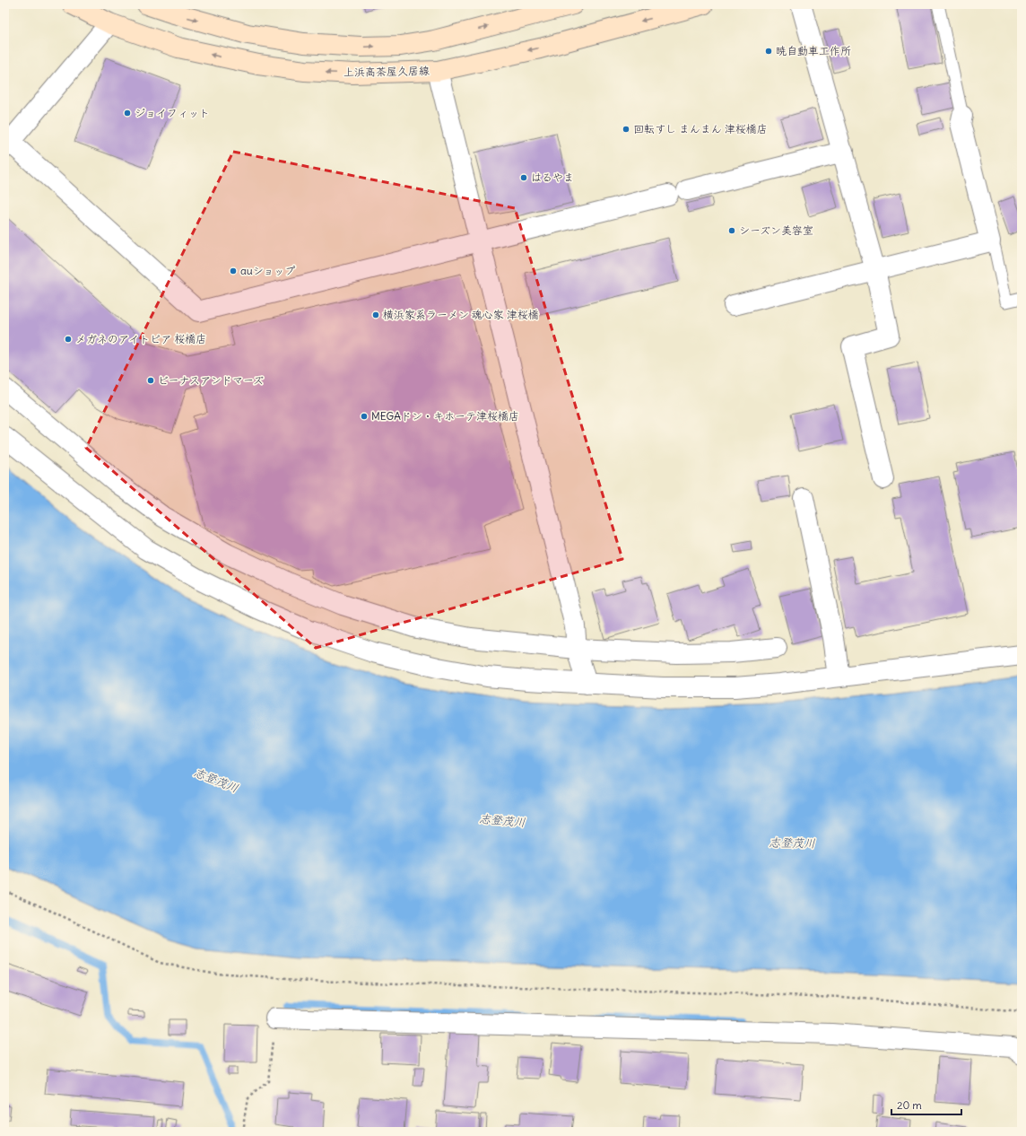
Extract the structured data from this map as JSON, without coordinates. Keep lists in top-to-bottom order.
{
  "streets": {
    "main road": ["上浜高茶屋久居線"]
  },
  "water": ["志登茂川"],
  "places": [
    "暁自動車工作所",
    "ジョイフィット",
    "回転すし まんまん 津桜橋店",
    "はるやま",
    "シーズン美容室",
    "auショップ",
    "横浜家系ラーメン 魂心家 津桜橋",
    "メガネのアイトピア 桜橋店",
    "ビーナスアンドマーズ",
    "MEGAドン・キホーテ津桜橋店"
  ],
  "scale_bar": "20 m"
}
